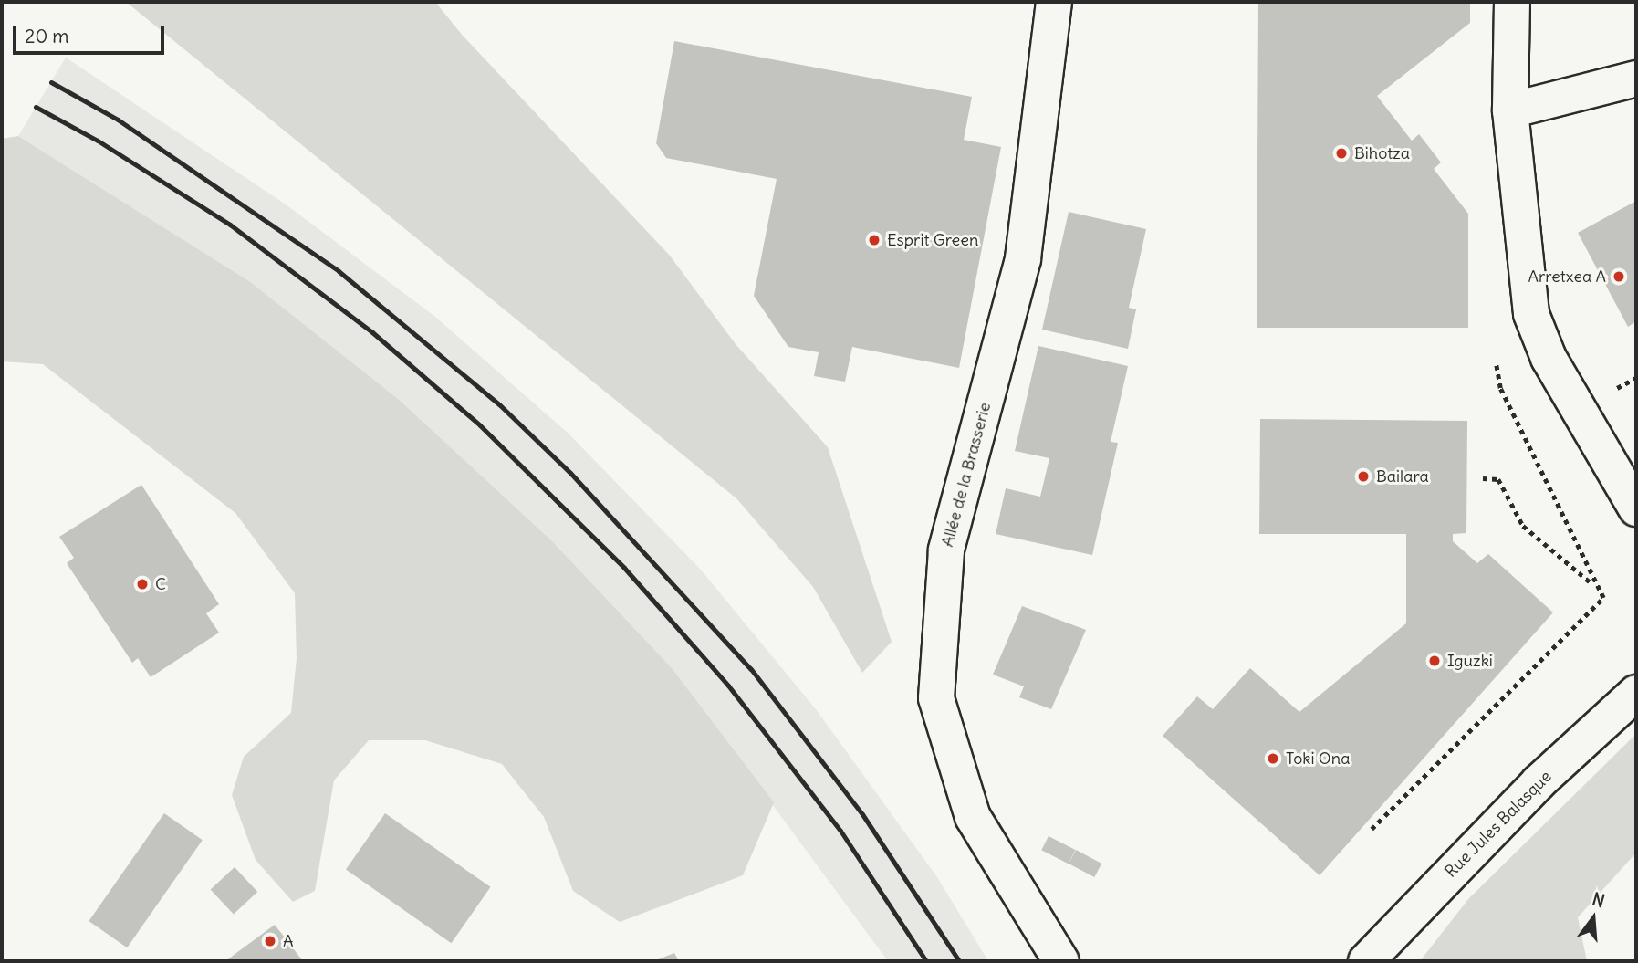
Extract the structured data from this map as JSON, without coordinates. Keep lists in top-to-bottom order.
{
  "streets": {
    "street": ["Allée de la Brasserie", "Rue Jules Balasque"]
  },
  "places": [
    "Bihotza",
    "Esprit Green",
    "Arretxea A",
    "Bailara",
    "C",
    "Iguzki",
    "Toki Ona",
    "A"
  ],
  "scale_bar": "20 m",
  "north": "top"
}
